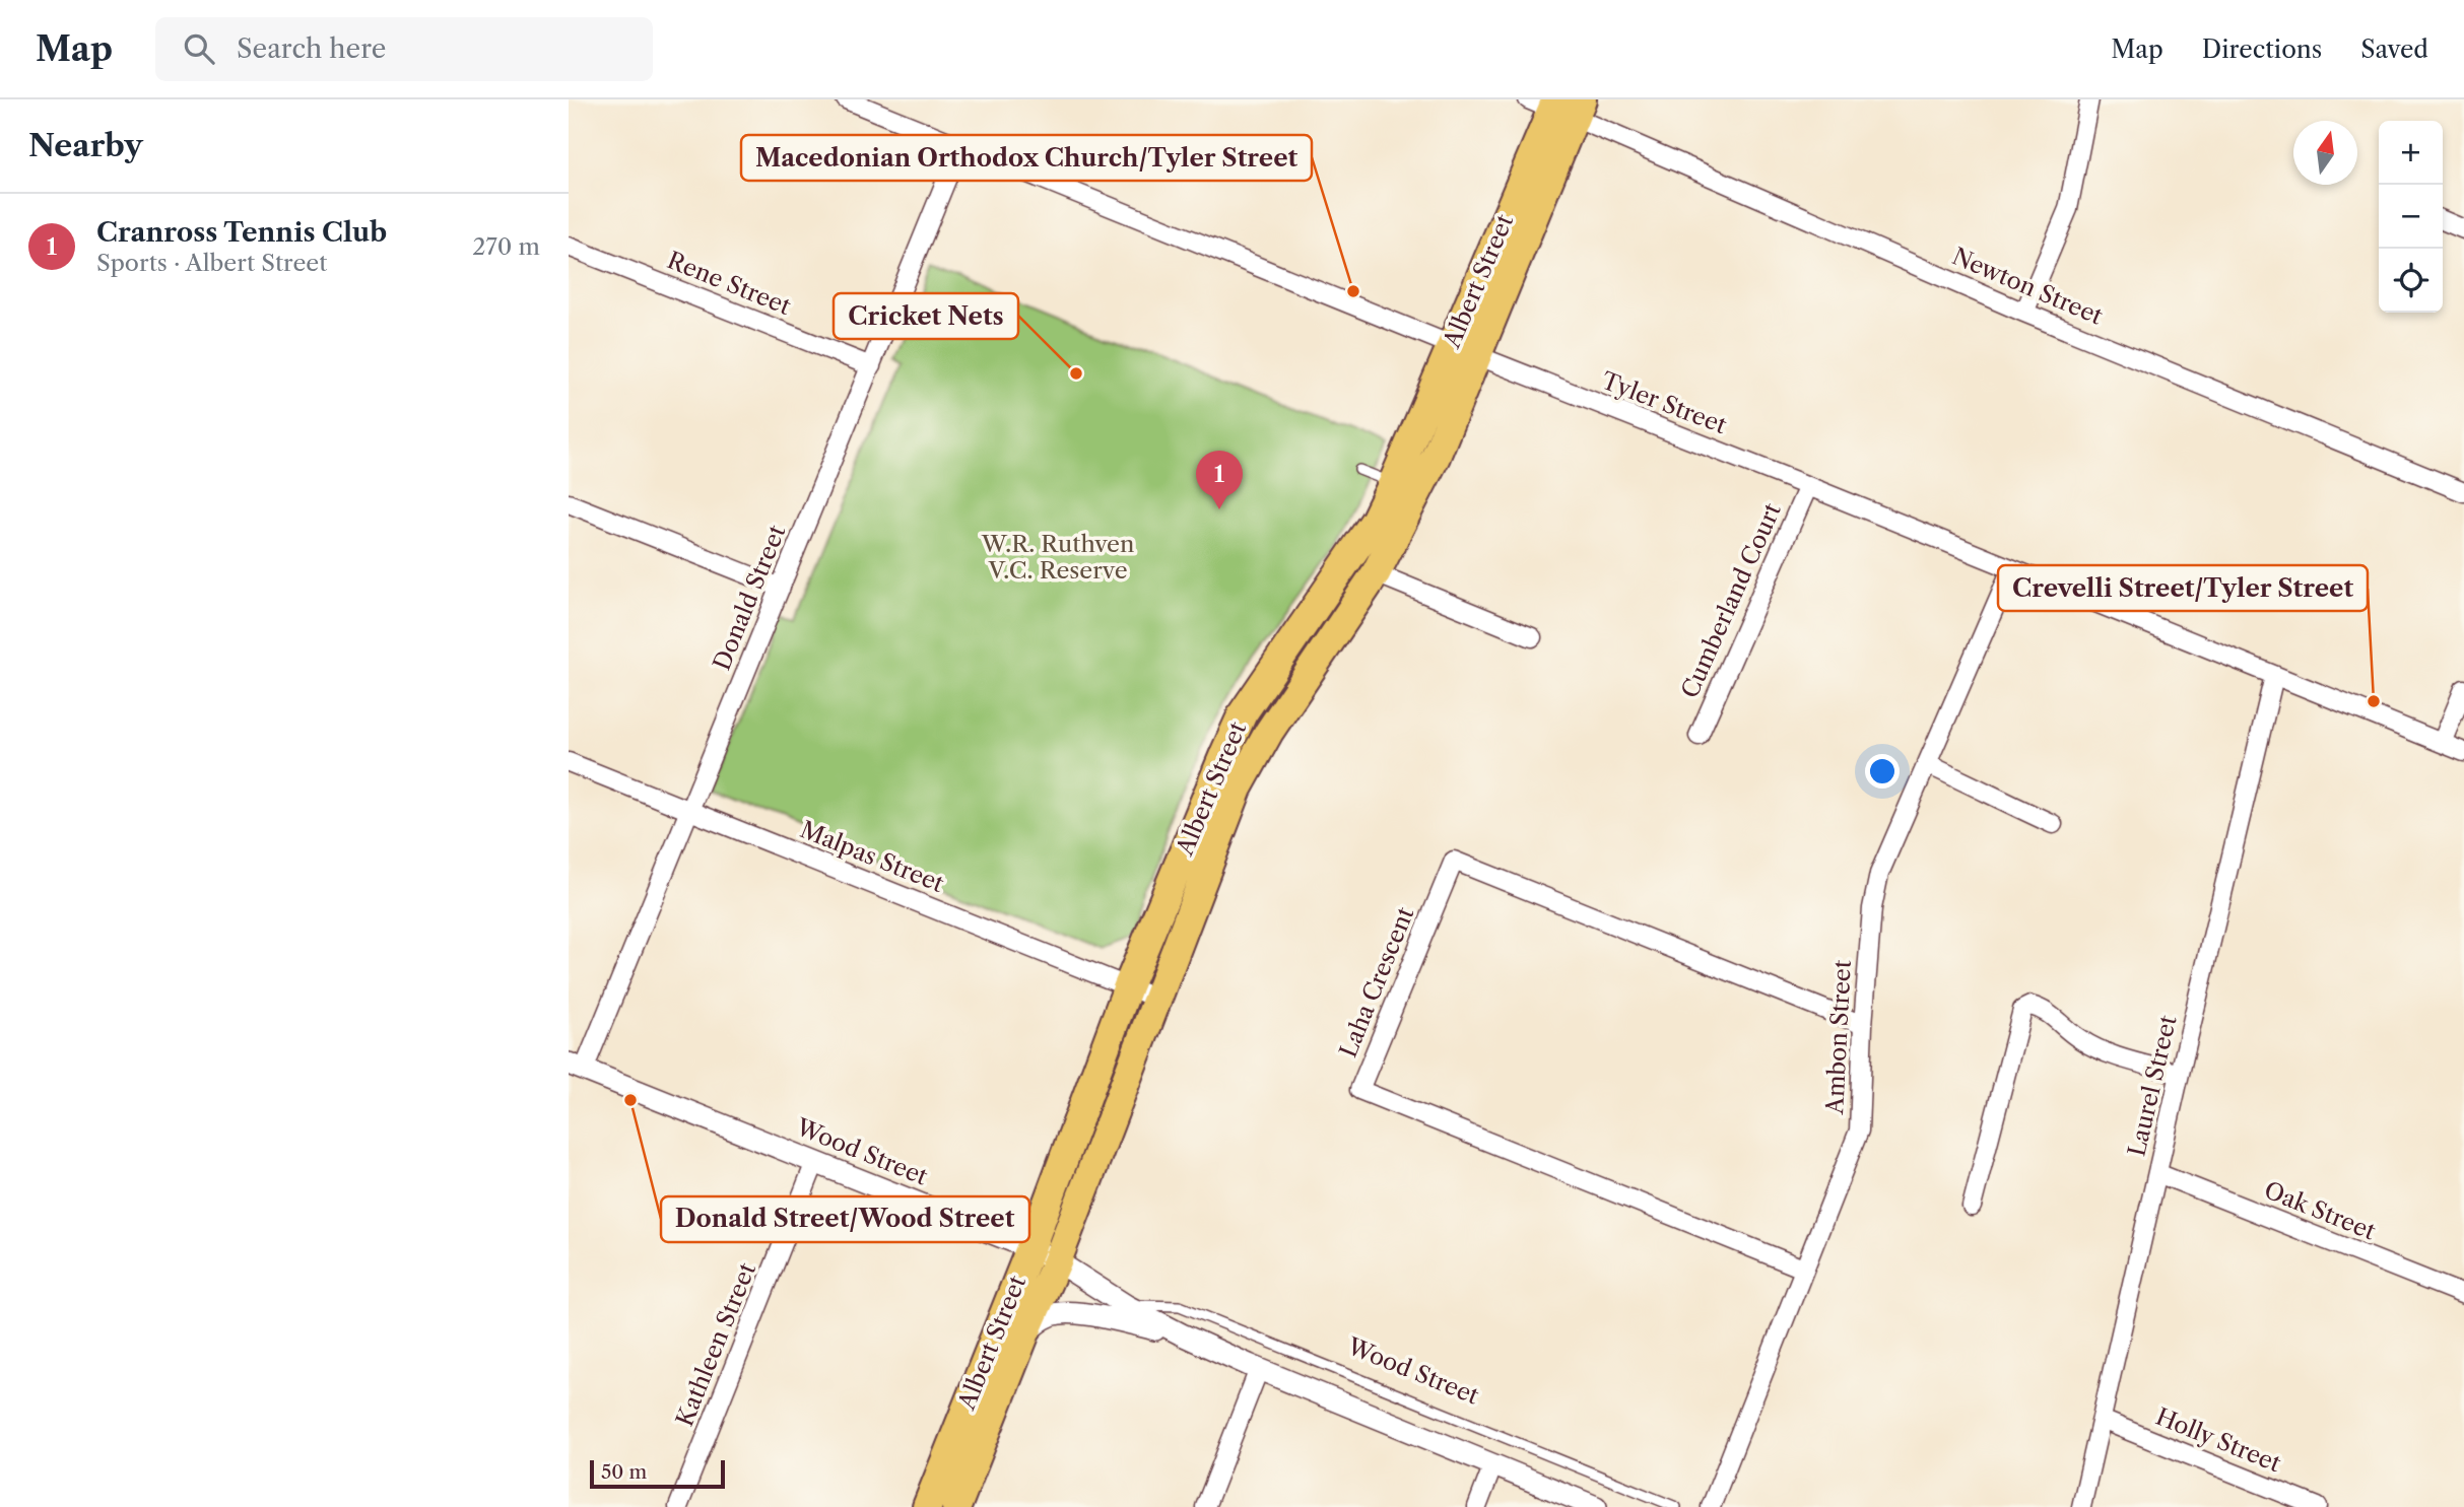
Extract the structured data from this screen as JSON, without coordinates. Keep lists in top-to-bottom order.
{
  "streets": {
    "highway": ["Albert Street"],
    "street": [
      "Rene Street",
      "Newton Street",
      "Tyler Street",
      "Donald Street",
      "Cumberland Court",
      "Malpas Street",
      "Laha Crescent",
      "Ambon Street",
      "Laurel Street",
      "Wood Street",
      "Oak Street",
      "Kathleen Street",
      "Holly Street"
    ]
  },
  "crossings": [
    ["Albert Street", "Newton Street"],
    ["Albert Street", "Tyler Street"],
    ["Albert Street", "Malpas Street"],
    ["Albert Street", "Wood Street"],
    ["Rene Street", "Donald Street"],
    ["Tyler Street", "Donald Street"],
    ["Tyler Street", "Cumberland Court"],
    ["Tyler Street", "Ambon Street"],
    ["Tyler Street", "Laurel Street"],
    ["Donald Street", "Malpas Street"],
    ["Donald Street", "Wood Street"],
    ["Laha Crescent", "Ambon Street"],
    ["Laurel Street", "Oak Street"],
    ["Laurel Street", "Holly Street"],
    ["Wood Street", "Kathleen Street"]
  ],
  "parks": ["W.R. Ruthven V.C. Reserve"],
  "places": [
    "Macedonian Orthodox Church/Tyler Street",
    "Cricket Nets",
    "Crevelli Street/Tyler Street",
    "Donald Street/Wood Street"
  ],
  "scale_bar": "50 m",
  "north": "top",
  "page": {
    "header": "Map",
    "search": "Search here",
    "nav": ["Map", "Directions", "Saved"],
    "heading": "Nearby",
    "map_buttons": ["+", "−"],
    "list": [
      {
        "mark": "1",
        "name": "Cranross Tennis Club",
        "note": "Sports · Albert Street",
        "value": "270 m"
      }
    ],
    "pins": "1",
    "scale": "50 m"
  }
}
